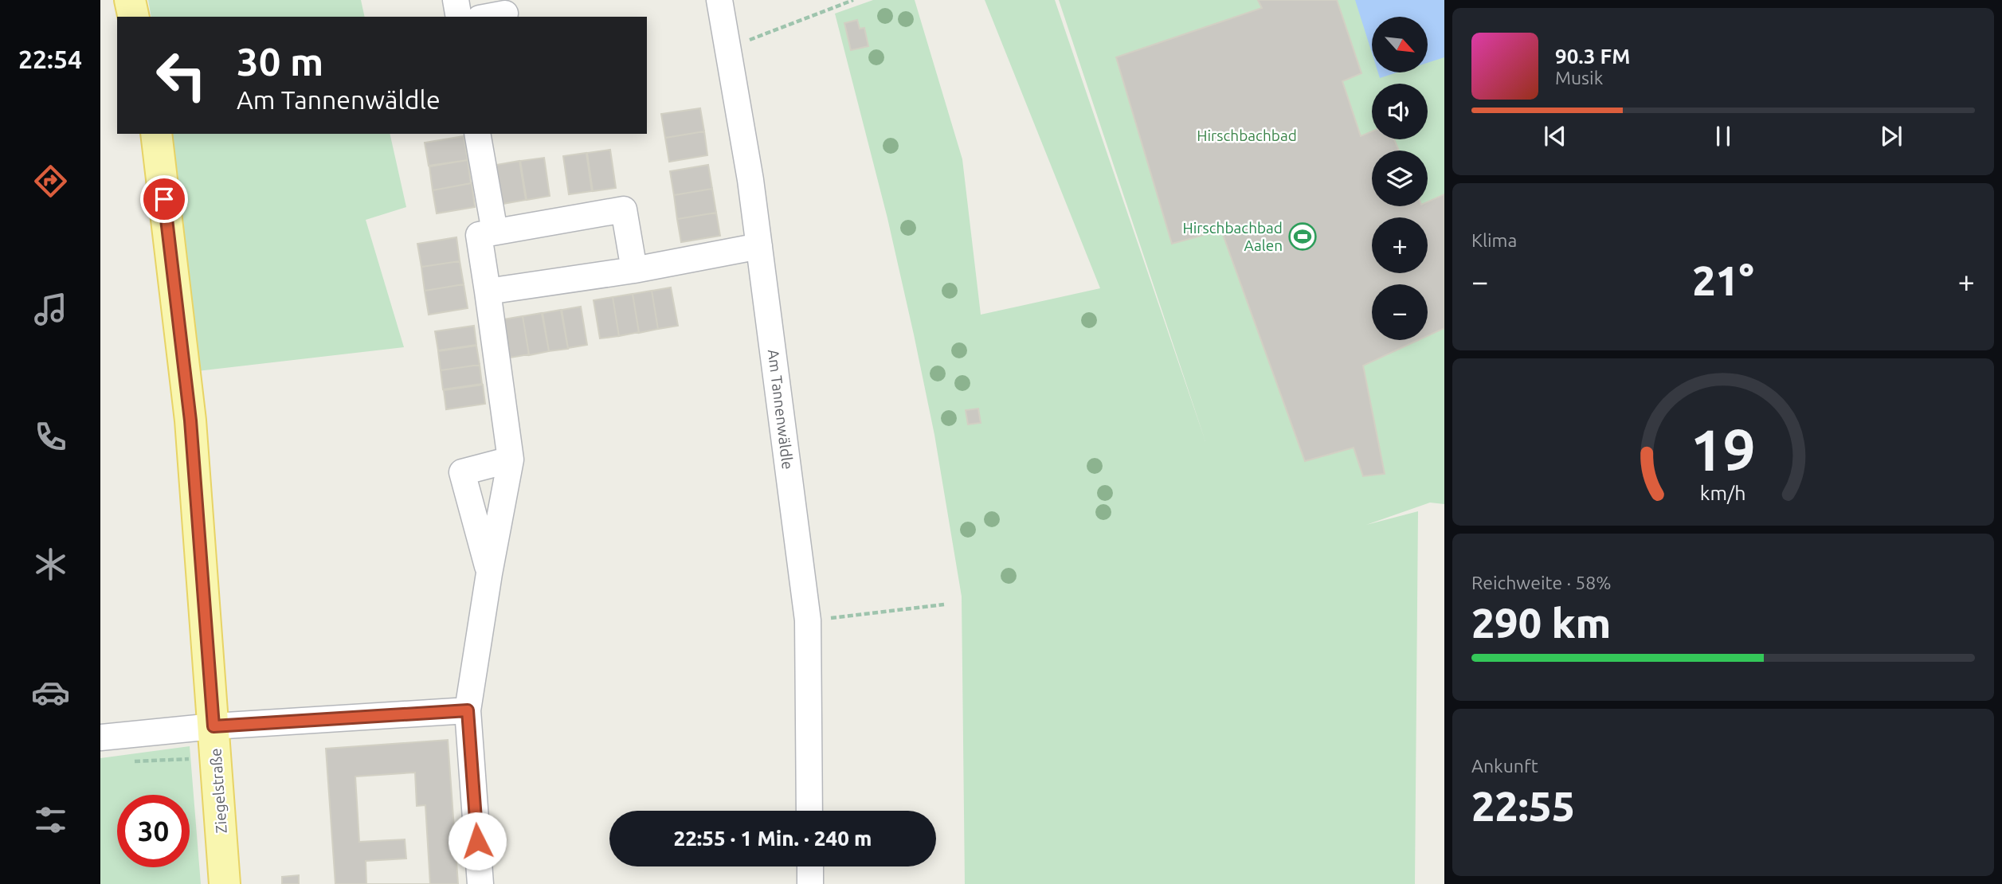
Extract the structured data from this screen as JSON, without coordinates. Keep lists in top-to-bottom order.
{
  "streets": {
    "main road": ["Ziegelstraße"],
    "street": ["Am Tannenwäldle"]
  },
  "parks": ["Hirschbachbad"],
  "places": {
    "sports": ["Hirschbachbad Aalen"]
  },
  "north": "bottom right",
  "page": {
    "tabs": "22:54",
    "map_buttons": ["+", "−"],
    "turn": ["30 m", "Am Tannenwäldle"],
    "song": ["90.3 FM", "Musik"],
    "tile": [
      "Klima",
      ["Reichweite · 58%", "290 km"],
      ["Ankunft", "22:55"]
    ],
    "heat": ["−", "21°", "+"],
    "limit": "30",
    "trip": "22:55 · 1 Min. · 240 m",
    "gauge": ["19", "km/h"]
  }
}
